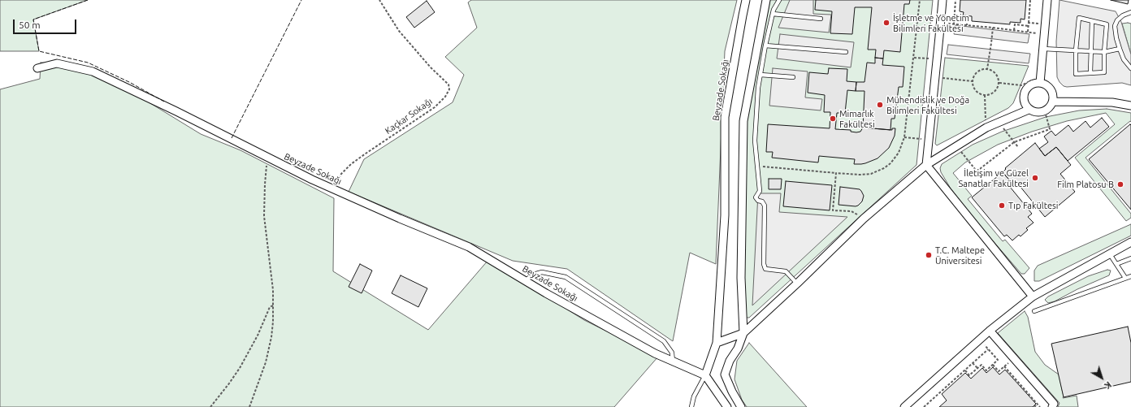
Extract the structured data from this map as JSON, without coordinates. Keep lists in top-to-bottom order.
{
  "streets": {
    "street": ["Beyzade Sokağı"],
    "path": ["Kaçkar Sokağı"]
  },
  "crossings": [
    ["Beyzade Sokağı", "Kaçkar Sokağı"]
  ],
  "places": [
    "İşletme ve Yönetim Bilimleri Fakültesi",
    "Mühendislik ve Doğa Bilimleri Fakültesi",
    "Mimarlık Fakültesi",
    "İletişim ve Güzel Sanatlar Fakültesi",
    "Film Platosu B",
    "Tıp Fakültesi",
    "T.C. Maltepe Üniversitesi"
  ],
  "scale_bar": "50 m",
  "north": "bottom right"
}
